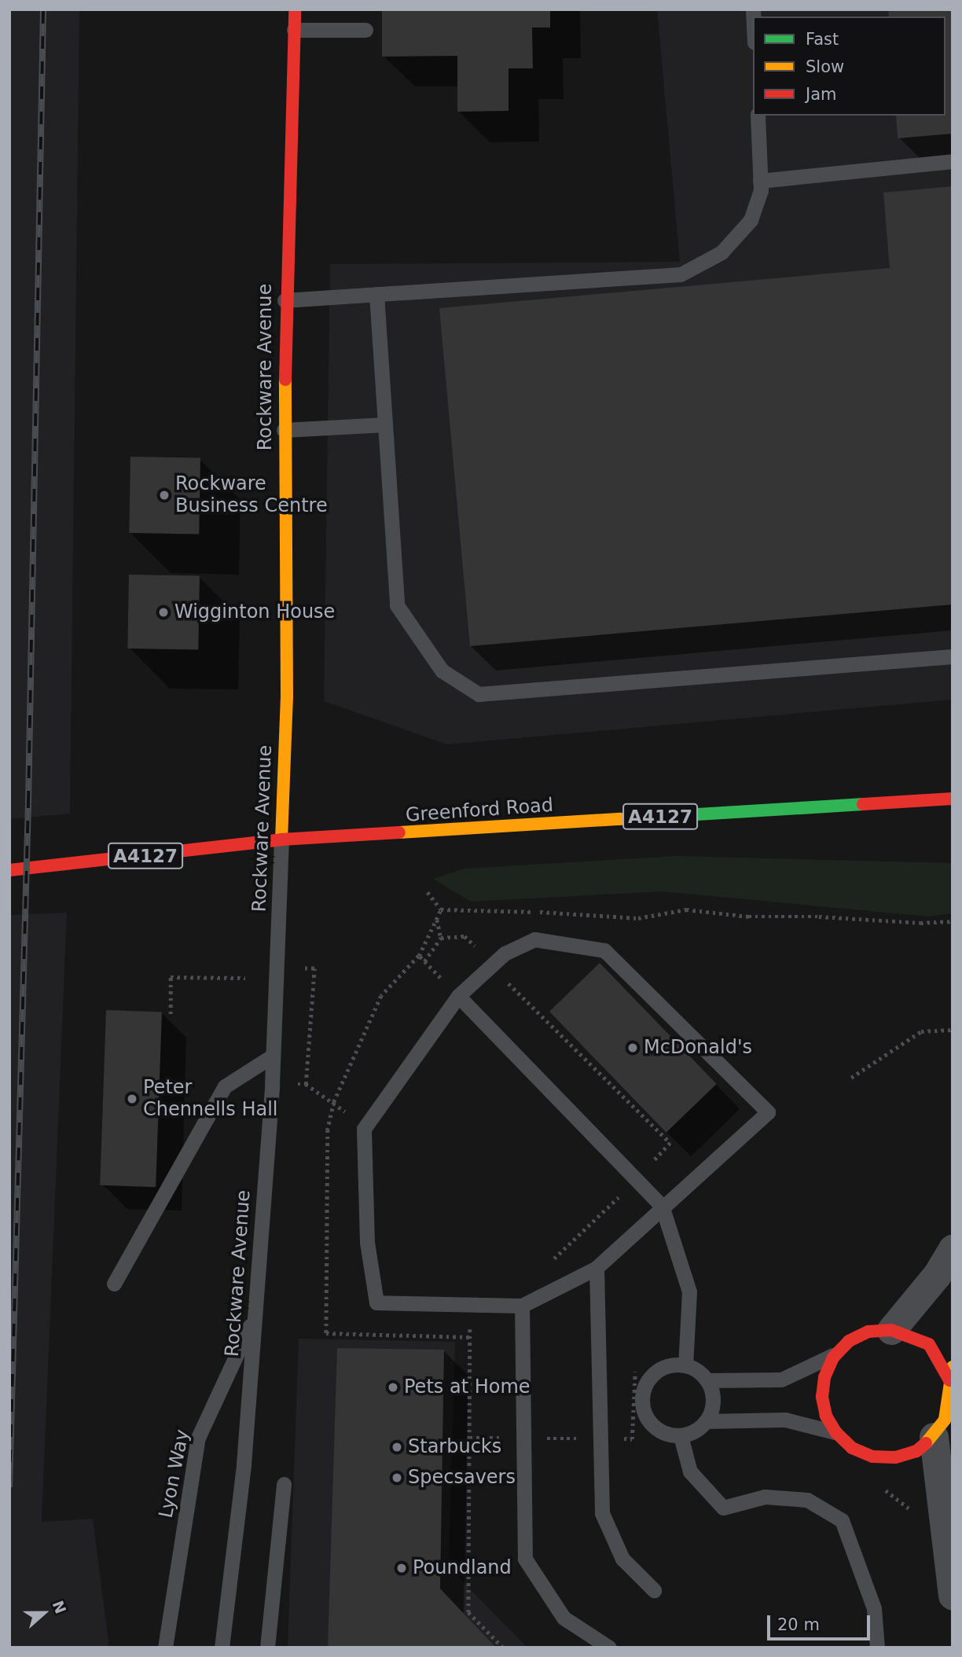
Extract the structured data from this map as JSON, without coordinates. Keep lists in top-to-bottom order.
{
  "streets": {
    "street": ["Rockware Avenue", "Greenford Road", "A4127"],
    "lane": ["Lyon Way"]
  },
  "crossings": [
    ["Rockware Avenue", "Greenford Road"],
    ["Rockware Avenue", "Lyon Way"]
  ],
  "places": [
    "Rockware Business Centre",
    "Wigginton House",
    "McDonald's",
    "Peter Chennells Hall",
    "Pets at Home",
    "Starbucks",
    "Specsavers",
    "Poundland"
  ],
  "legend": ["Fast", "Slow", "Jam"],
  "scale_bar": "20 m",
  "north": "right"
}
